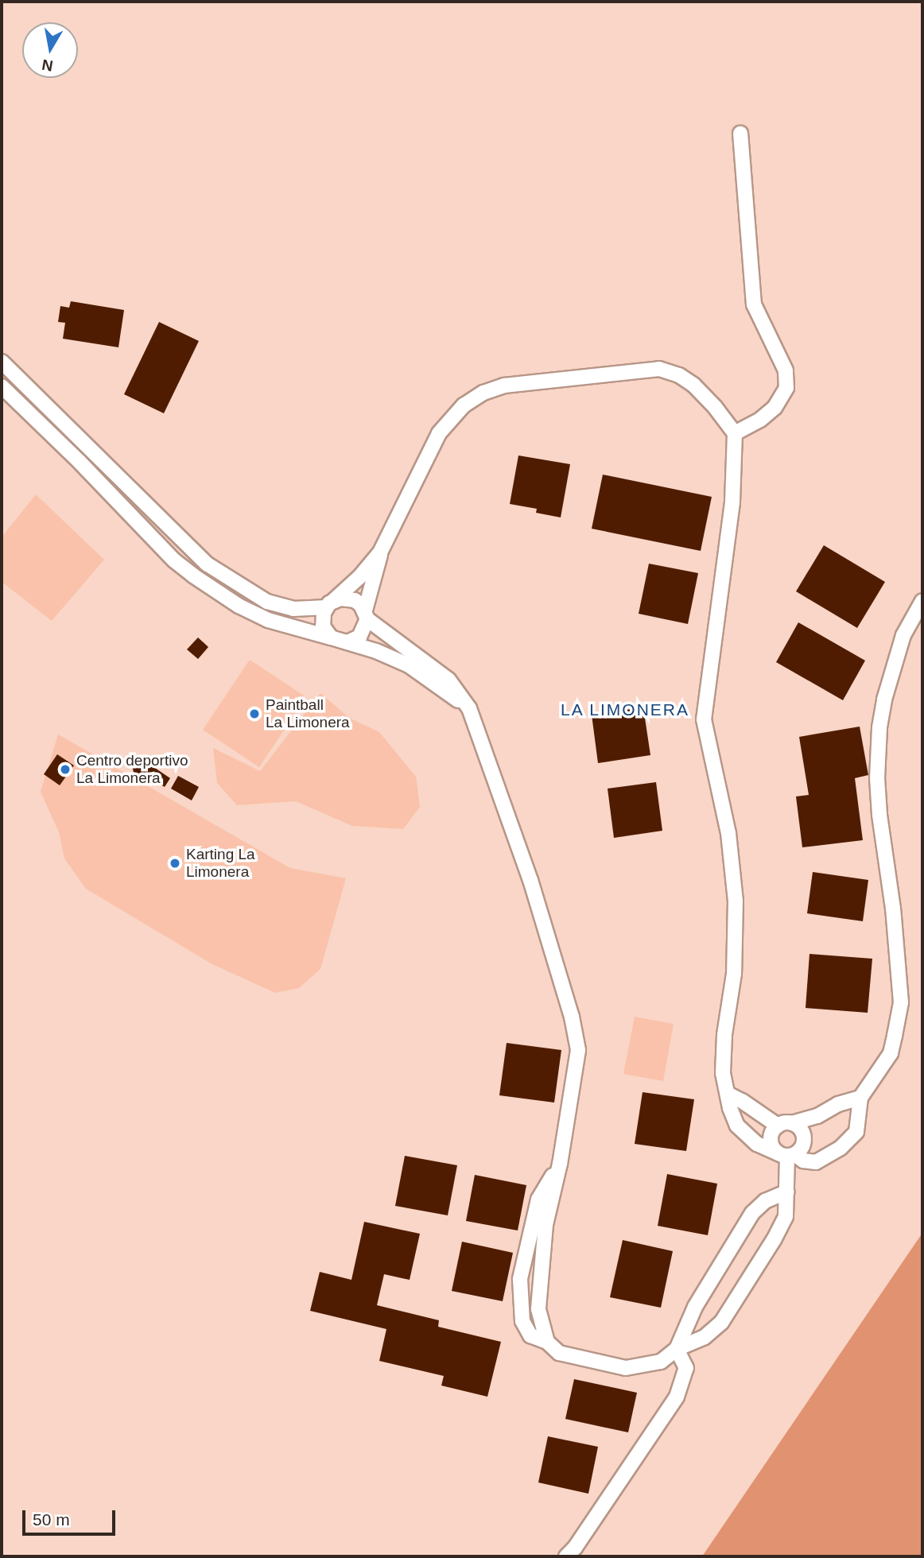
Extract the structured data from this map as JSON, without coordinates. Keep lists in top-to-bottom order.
{
  "districts": ["LA LIMONERA"],
  "places": ["Paintball La Limonera", "Centro deportivo La Limonera", "Karting La Limonera"],
  "scale_bar": "50 m",
  "north": "bottom"
}
